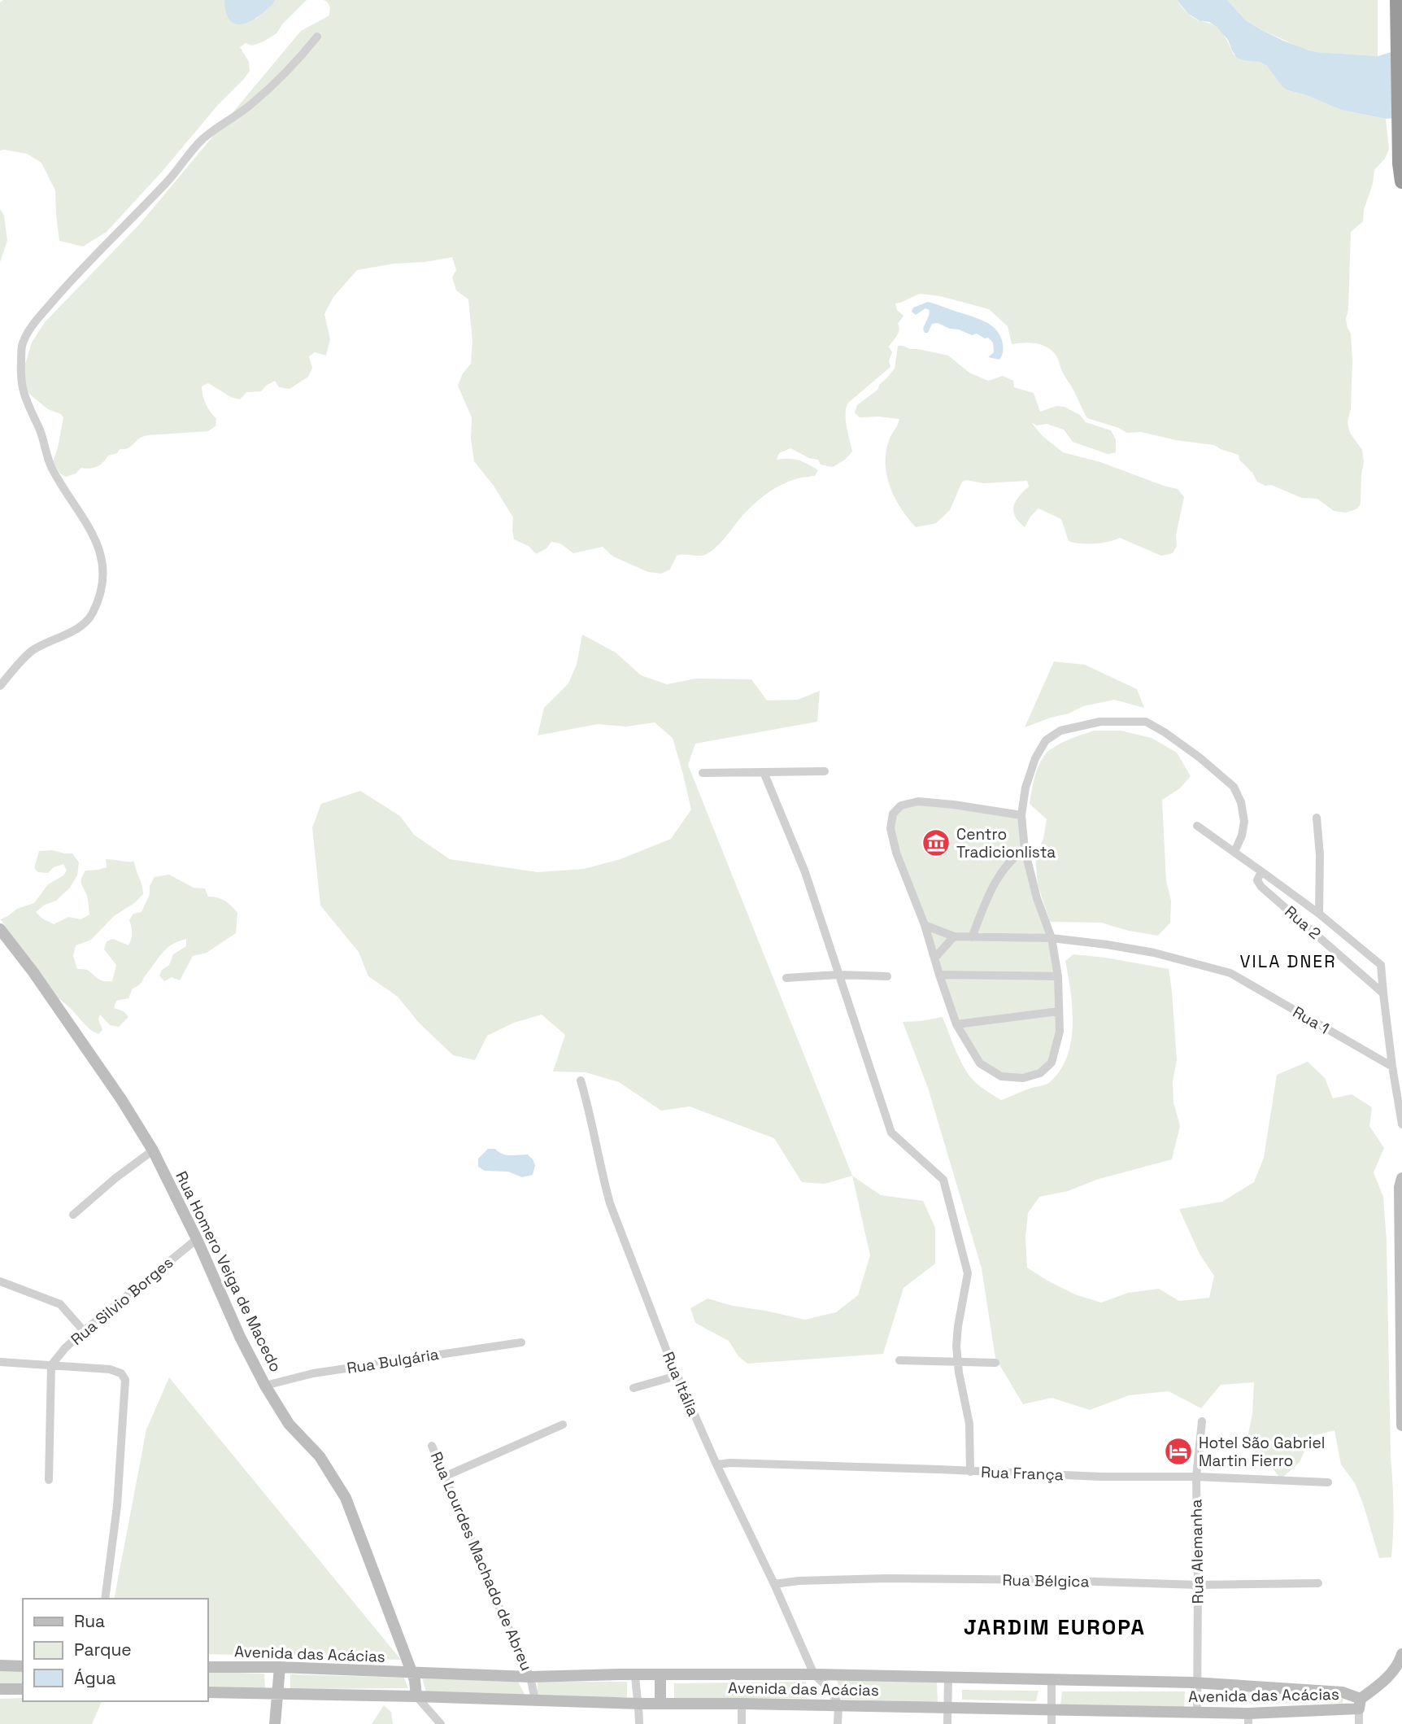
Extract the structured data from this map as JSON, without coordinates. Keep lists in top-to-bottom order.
{
  "streets": {
    "street": [
      "Rua 2",
      "Rua 1",
      "Rua Homero Veiga de Macedo",
      "Rua Silvio Borges",
      "Rua Bulgária",
      "Rua Itália",
      "Rua França",
      "Rua Alemanha",
      "Rua Lourdes Machado de Abreu",
      "Rua Bélgica",
      "Avenida das Acácias"
    ]
  },
  "crossings": [
    ["Rua 2", "Rua 1"],
    ["Rua Homero Veiga de Macedo", "Rua Silvio Borges"],
    ["Rua Homero Veiga de Macedo", "Rua Bulgária"],
    ["Rua Homero Veiga de Macedo", "Avenida das Acácias"],
    ["Rua Itália", "Rua França"],
    ["Rua Itália", "Rua Bélgica"],
    ["Rua Itália", "Avenida das Acácias"],
    ["Rua França", "Rua Alemanha"],
    ["Rua Alemanha", "Rua Bélgica"],
    ["Rua Alemanha", "Avenida das Acácias"],
    ["Rua Lourdes Machado de Abreu", "Avenida das Acácias"]
  ],
  "districts": ["VILA DNER", "JARDIM EUROPA"],
  "places": {
    "museum": ["Centro Tradicionlista"],
    "hotel": ["Hotel São Gabriel Martin Fierro"]
  },
  "legend": ["Rua", "Parque", "Água"]
}
